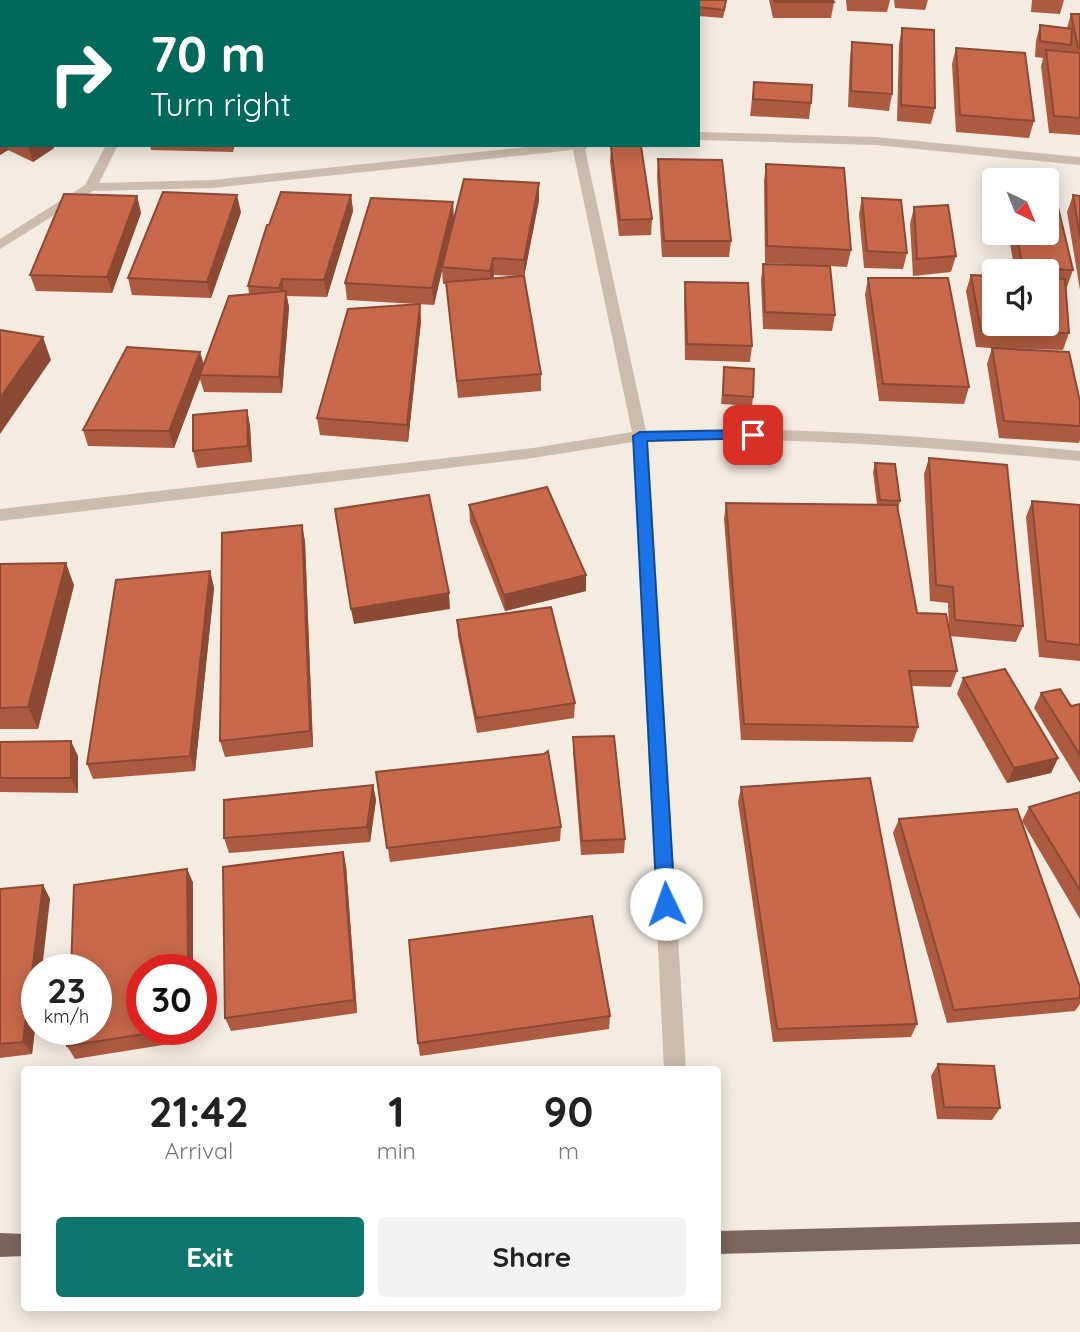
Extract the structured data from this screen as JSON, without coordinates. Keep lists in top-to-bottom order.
{
  "north": "bottom right",
  "page": {
    "turn": ["70 m", "Turn right"],
    "speed": "23 km/h",
    "limit": "30",
    "eta": [
      "21:42",
      "Arrival",
      "1",
      "min",
      "90",
      "m"
    ],
    "buttons": ["Exit", "Share"]
  }
}
